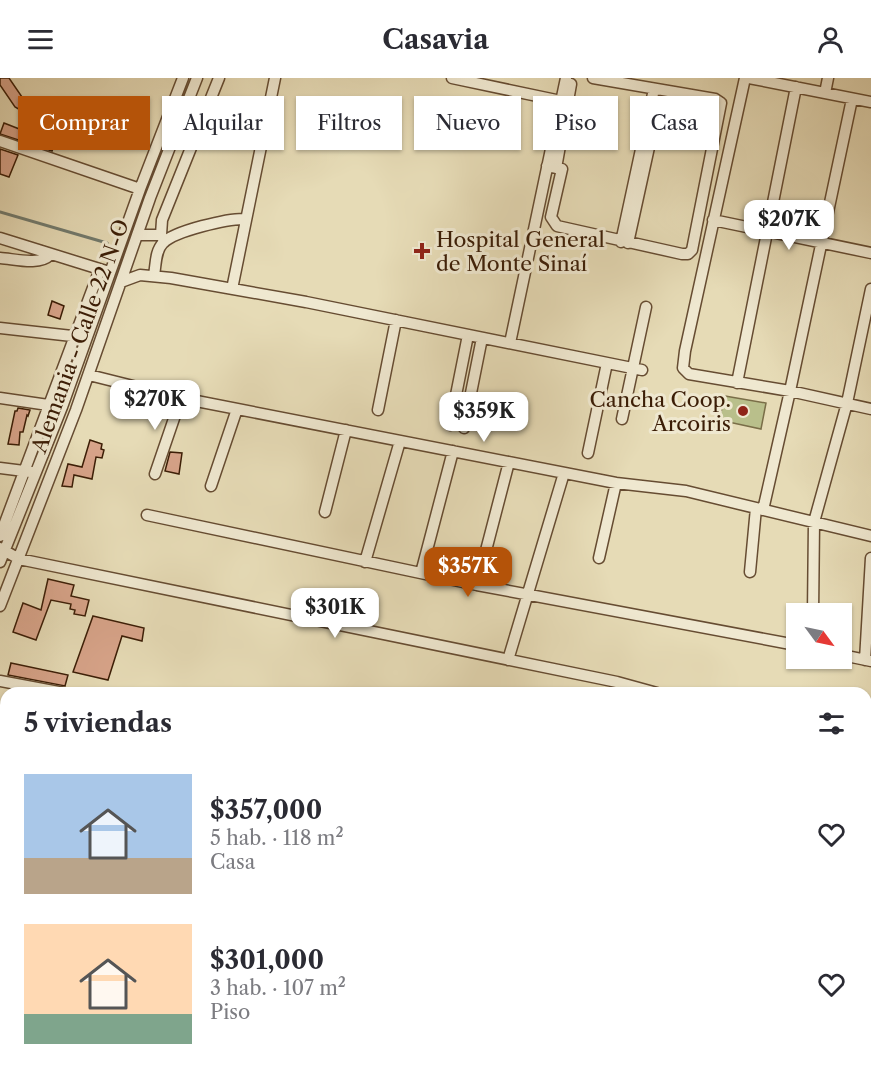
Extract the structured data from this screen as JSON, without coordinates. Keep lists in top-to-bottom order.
{
  "streets": {
    "street": ["Alemania - Calle 22 N-O"]
  },
  "places": {
    "health": ["Hospital General de Monte Sinaí"],
    "other": ["Cancha Coop. Arcoiris"]
  },
  "north": "bottom right",
  "page": {
    "header": "Casavia",
    "chip": [
      "Comprar",
      "Alquilar",
      "Filtros",
      "Nuevo",
      "Piso",
      "Casa"
    ],
    "price": [
      "$207K",
      "$270K",
      "$359K",
      "$357K",
      "$301K"
    ],
    "heading": "5 viviendas",
    "list": [
      {
        "name": "$357,000",
        "note": "5 hab. · 118 m² · Casa"
      },
      {
        "name": "$301,000",
        "note": "3 hab. · 107 m² · Piso"
      }
    ]
  }
}
